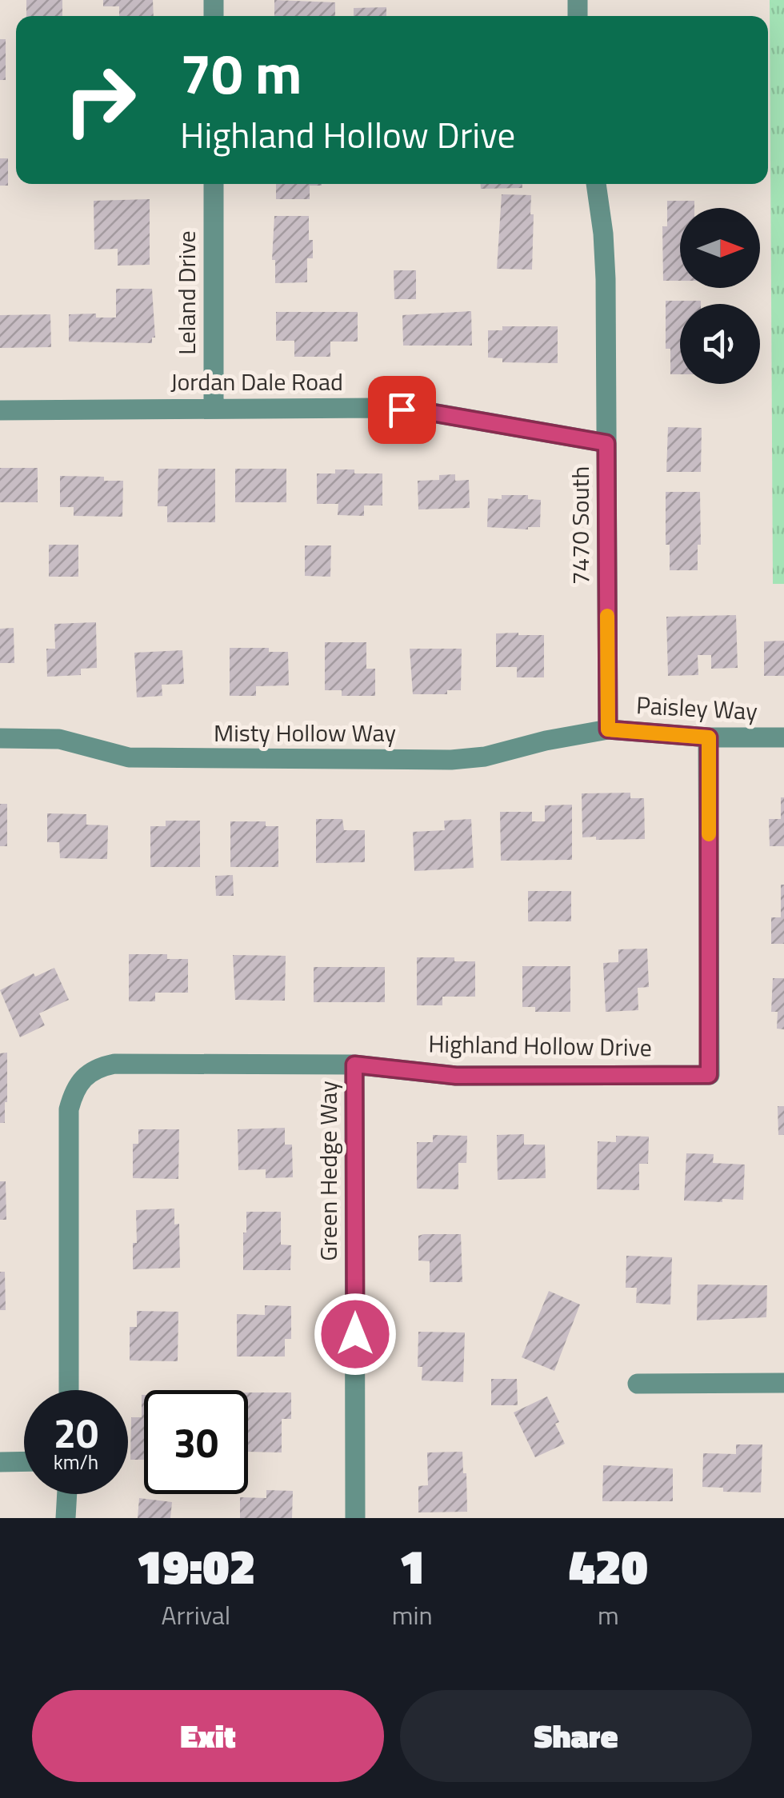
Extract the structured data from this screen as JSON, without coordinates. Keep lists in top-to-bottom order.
{
  "streets": {
    "street": [
      "Leland Drive",
      "Jordan Dale Road",
      "7470 South",
      "Paisley Way",
      "Misty Hollow Way",
      "Highland Hollow Drive",
      "Green Hedge Way"
    ]
  },
  "crossings": [
    ["Leland Drive", "Jordan Dale Road"],
    ["Jordan Dale Road", "7470 South"],
    ["7470 South", "Paisley Way"],
    ["7470 South", "Misty Hollow Way"],
    ["Paisley Way", "Misty Hollow Way"],
    ["Paisley Way", "Highland Hollow Drive"],
    ["Highland Hollow Drive", "Green Hedge Way"]
  ],
  "north": "right",
  "page": {
    "turn": ["70 m", "Highland Hollow Drive"],
    "speed": "20 km/h",
    "limit": "30",
    "eta": [
      "19:02",
      "Arrival",
      "1",
      "min",
      "420",
      "m"
    ],
    "buttons": ["Exit", "Share"]
  }
}
